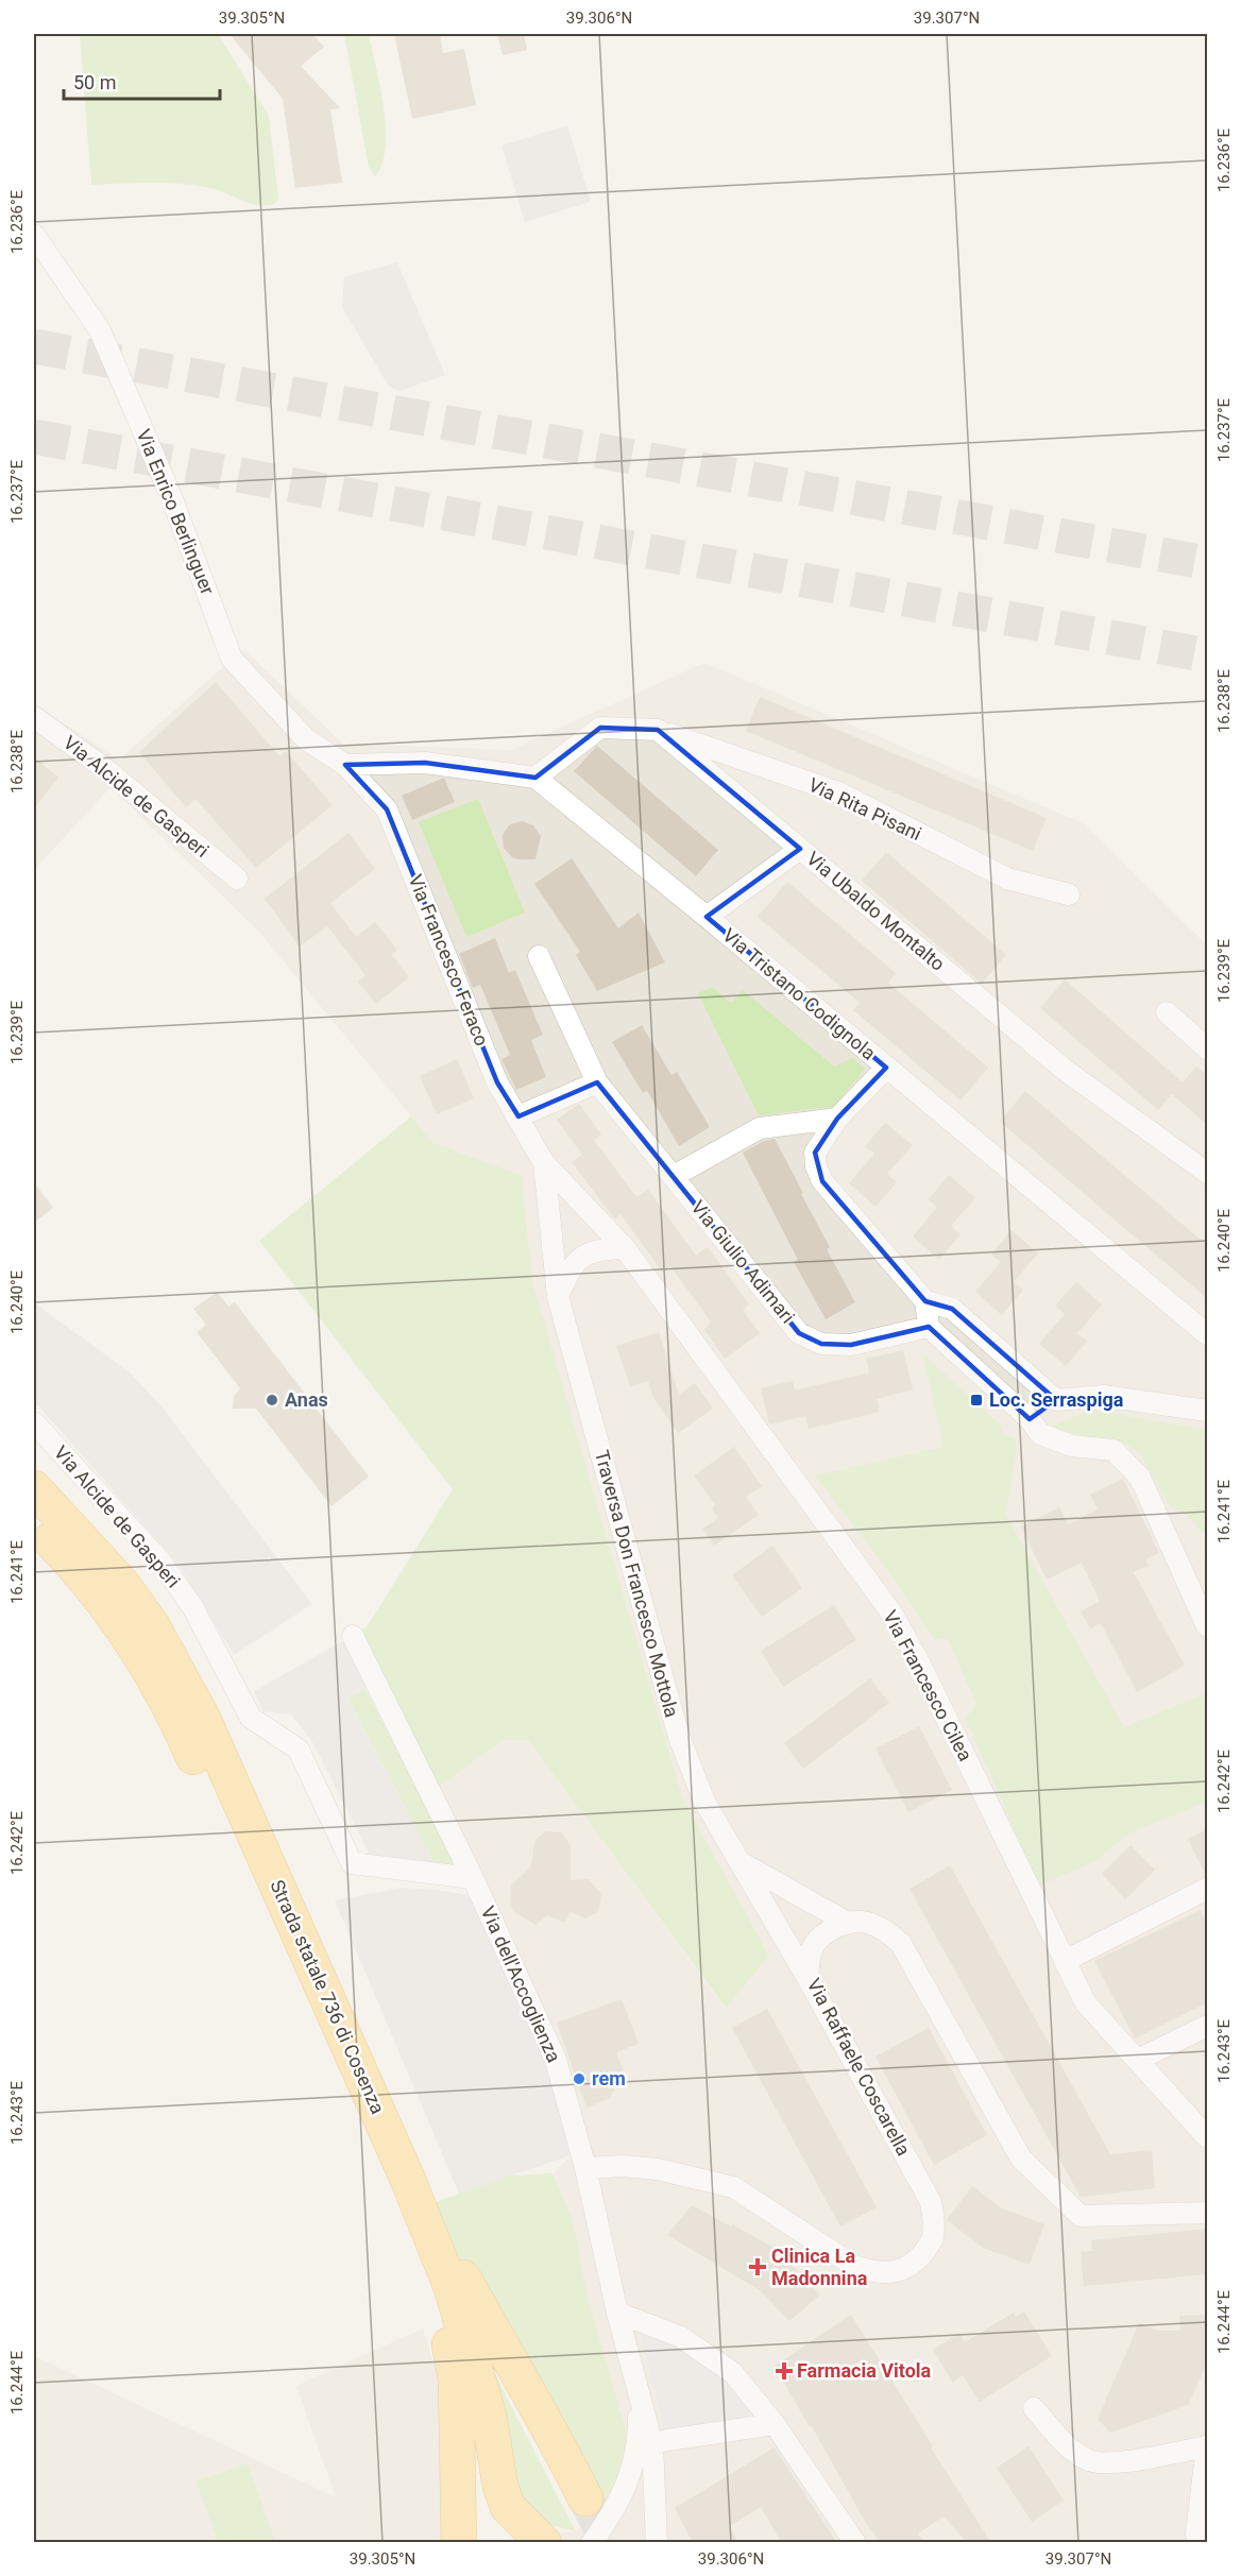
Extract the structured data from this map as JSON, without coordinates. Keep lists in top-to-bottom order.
{
  "streets": {
    "highway": ["Strada statale 736 di Cosenza"],
    "street": [
      "Via Enrico Berlinguer",
      "Via Alcide de Gasperi",
      "Via Rita Pisani",
      "Via Ubaldo Montalto",
      "Via Francesco Feraco",
      "Via Tristano Codignola",
      "Via Giulio Adimari",
      "Traversa Don Francesco Mottola",
      "Via Francesco Cilea",
      "Via dell'Accoglienza",
      "Via Raffaele Coscarella"
    ]
  },
  "crossings": [
    ["Via Enrico Berlinguer", "Via Francesco Feraco"],
    ["Via Alcide de Gasperi", "Via dell'Accoglienza"],
    ["Via Rita Pisani", "Via Ubaldo Montalto"],
    ["Via Francesco Feraco", "Traversa Don Francesco Mottola"],
    ["Via Francesco Feraco", "Via Francesco Cilea"],
    ["Traversa Don Francesco Mottola", "Via Francesco Cilea"],
    ["Traversa Don Francesco Mottola", "Via Raffaele Coscarella"],
    ["Via dell'Accoglienza", "Via Raffaele Coscarella"]
  ],
  "places": {
    "other": ["Anas", "rem"],
    "transit": ["Loc. Serraspiga"],
    "health": ["Clinica La Madonnina", "Farmacia Vitola"]
  },
  "scale_bar": "50 m",
  "coordinates": [
    "39.305°N",
    "39.306°N",
    "39.307°N",
    "16.236°E",
    "16.237°E",
    "16.238°E",
    "16.239°E",
    "16.240°E",
    "16.241°E",
    "16.242°E",
    "16.243°E",
    "16.244°E"
  ]
}
